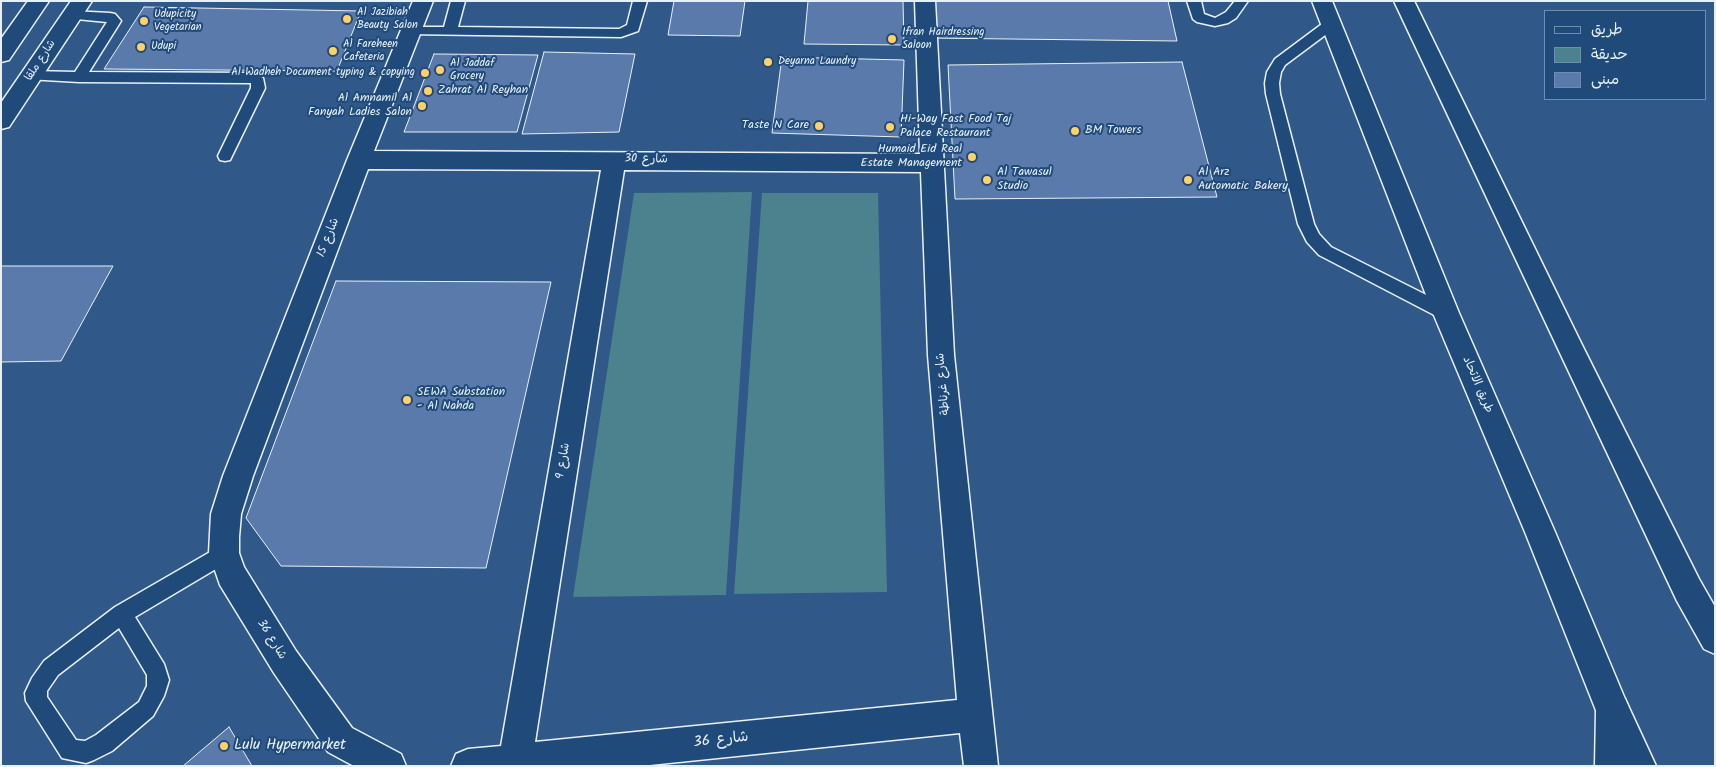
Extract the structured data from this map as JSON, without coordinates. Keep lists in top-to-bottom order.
{
  "streets": {
    "main road": [
      "شارع ملقا",
      "شارع 30",
      "شارع 15",
      "شارع غرناطة",
      "طريق الاتحاد",
      "شارع 9",
      "شارع 36"
    ]
  },
  "crossings": [
    ["شارع 30", "شارع 15"],
    ["شارع 30", "شارع غرناطة"],
    ["شارع 30", "شارع 9"],
    ["شارع 15", "شارع 36"],
    ["شارع غرناطة", "شارع 36"],
    ["شارع 9", "شارع 36"]
  ],
  "places": [
    "Al Jazibiah Beauty Salon",
    "Udupicity Vegetarian",
    "Ifran Hairdressing Saloon",
    "Udupi",
    "Al Fareheen Cafeteria",
    "Deyarna Laundry",
    "Al Jaddaf Grocery",
    "Al Wadheh Document typing & copying",
    "Zahrat Al Reyhan",
    "Al Amnamil Al Fanyah Ladies Salon",
    "Taste N Care",
    "Hi-Way Fast Food Taj Palace Restaurant",
    "BM Towers",
    "Humaid Eid Real Estate Management",
    "Al Tawasul Studio",
    "Al Arz Automatic Bakery",
    "SEWA Substation - Al Nahda",
    "Lulu Hypermarket"
  ],
  "legend": ["طريق", "حديقة", "مبنى"]
}
